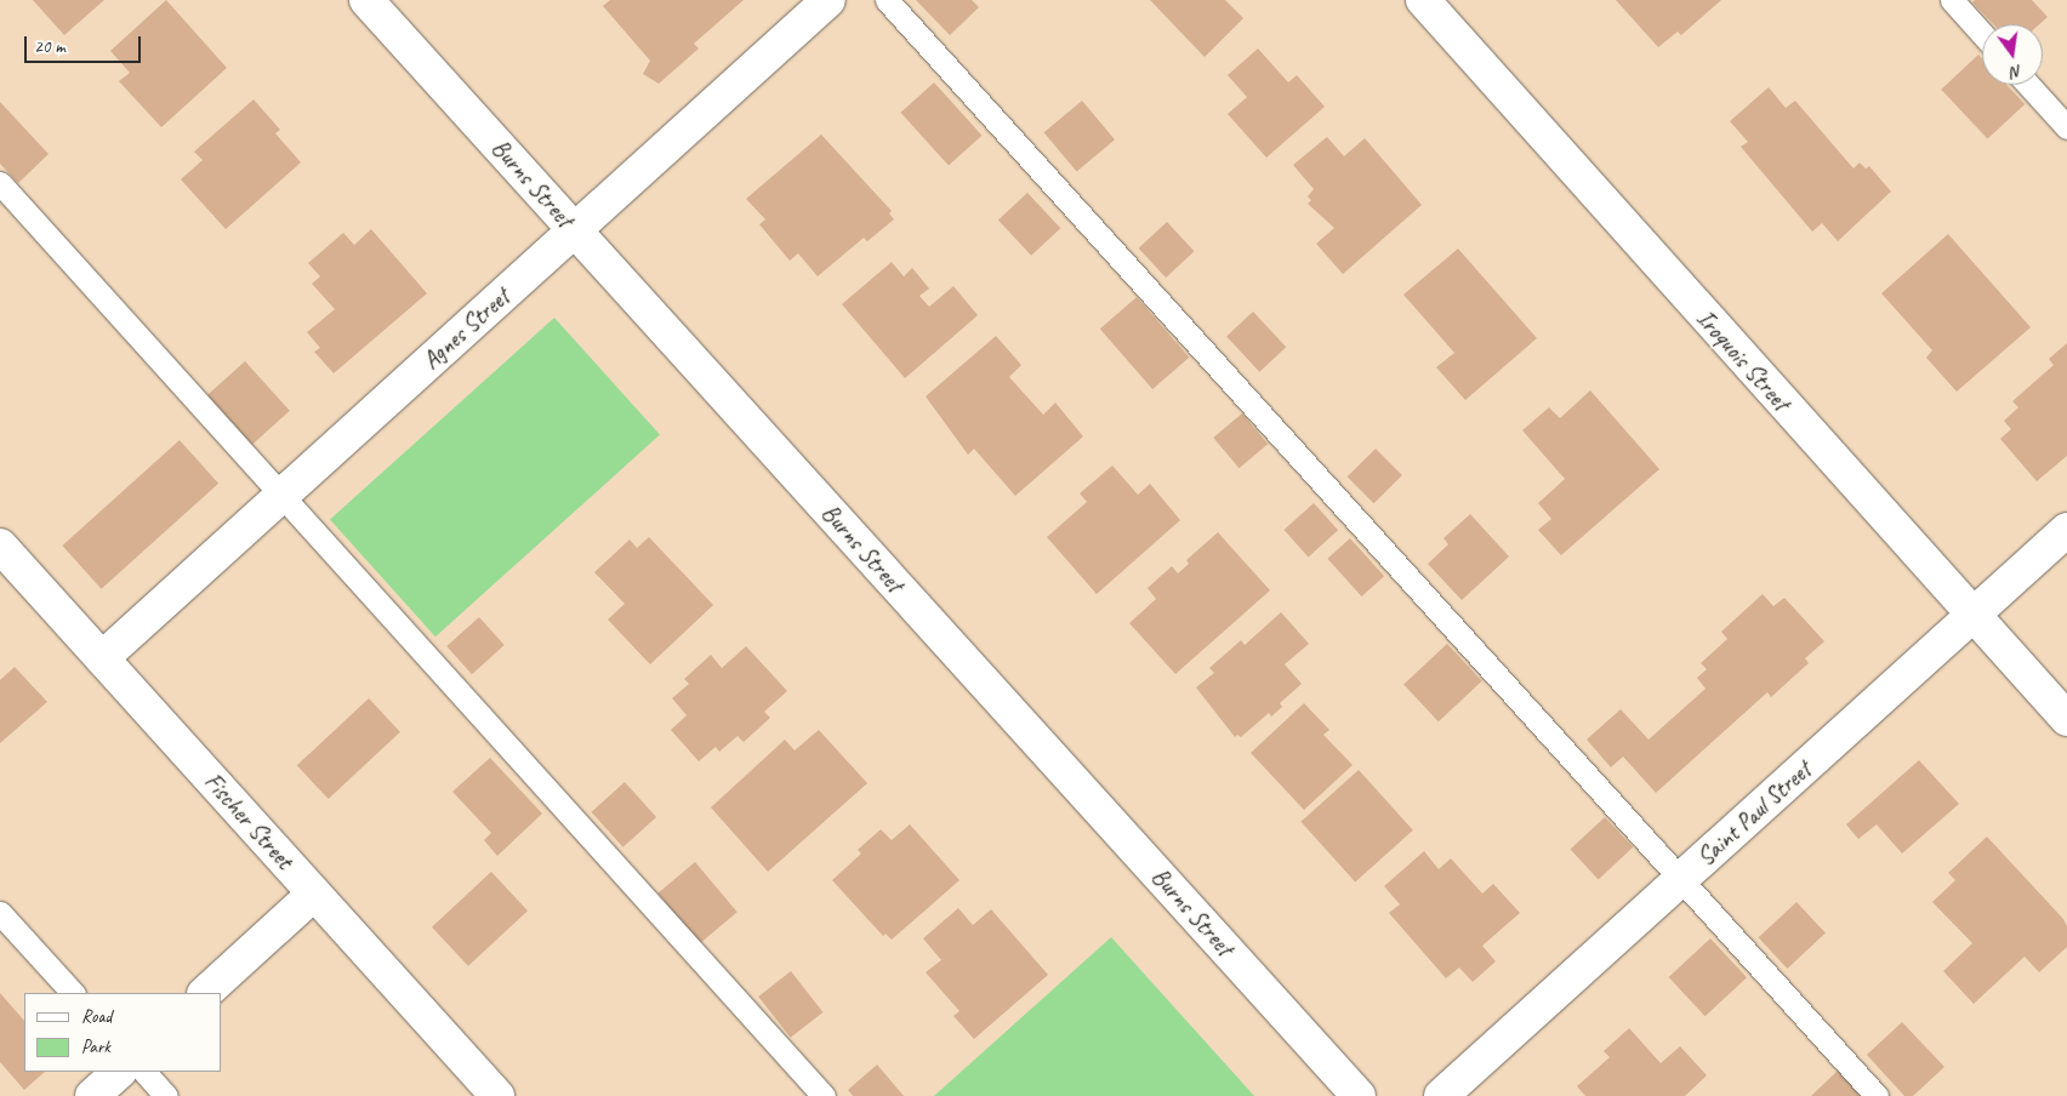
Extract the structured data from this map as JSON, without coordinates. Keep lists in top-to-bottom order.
{
  "streets": {
    "street": [
      "Burns Street",
      "Agnes Street",
      "Iroquois Street",
      "Saint Paul Street",
      "Fischer Street"
    ]
  },
  "crossings": [
    ["Burns Street", "Agnes Street"],
    ["Agnes Street", "Fischer Street"],
    ["Iroquois Street", "Saint Paul Street"]
  ],
  "legend": ["Road", "Park"],
  "scale_bar": "20 m",
  "north": "bottom"
}
